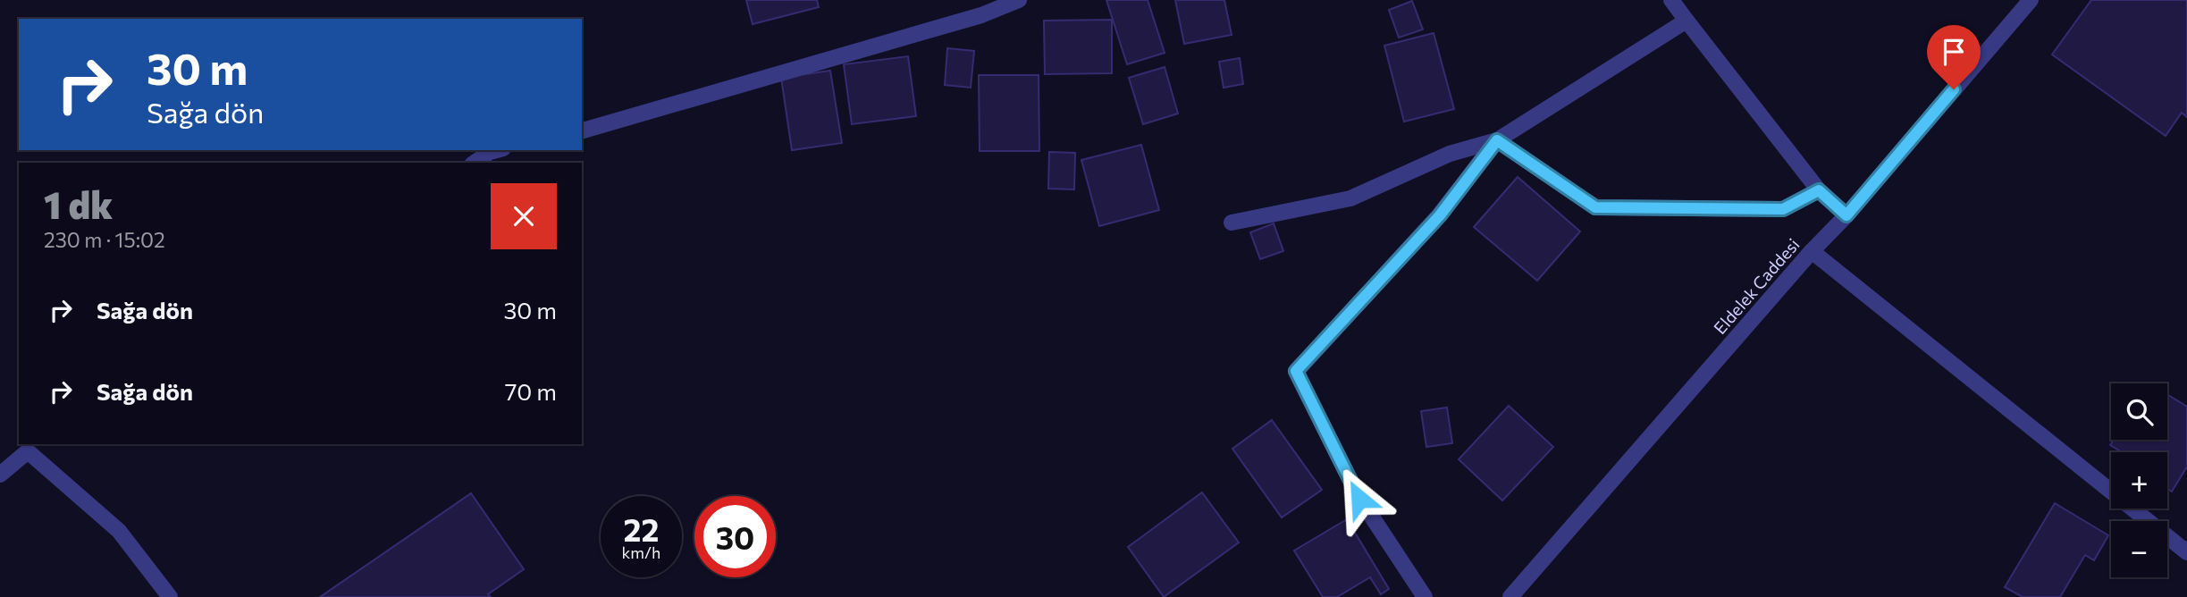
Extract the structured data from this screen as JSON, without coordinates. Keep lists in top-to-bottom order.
{
  "streets": {
    "street": ["Eldelek Caddesi"]
  },
  "page": {
    "turn": ["30 m", "Sağa dön"],
    "heading": ["1 dk", "230 m · 15:02"],
    "list": [
      {
        "name": "Sağa dön",
        "value": "30 m"
      },
      {
        "name": "Sağa dön",
        "value": "70 m"
      }
    ],
    "map_buttons": ["+", "−"],
    "speed": "22 km/h",
    "limit": "30"
  }
}
